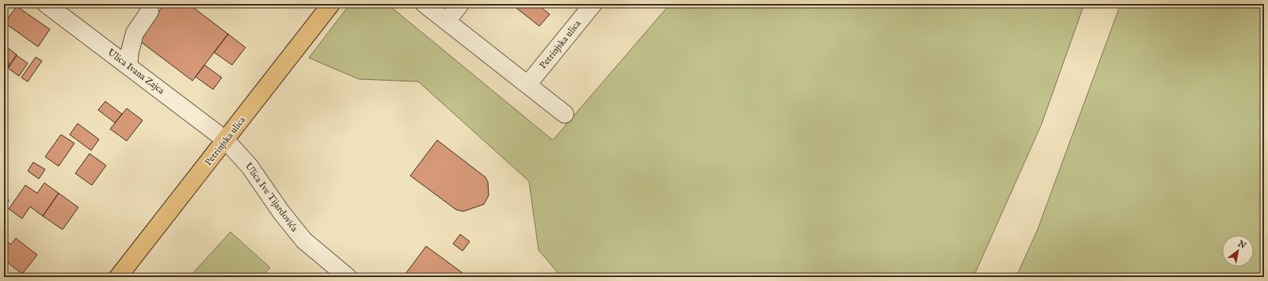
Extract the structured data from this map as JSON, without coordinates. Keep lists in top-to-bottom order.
{
  "streets": {
    "main road": ["Petrinjska ulica"],
    "street": ["Ulica Ivana Zajca", "Ulica Ive Tijardovića"]
  },
  "crossings": [
    ["Petrinjska ulica", "Ulica Ivana Zajca"],
    ["Petrinjska ulica", "Ulica Ive Tijardovića"],
    ["Ulica Ivana Zajca", "Ulica Ive Tijardovića"]
  ],
  "north": "top right"
}
